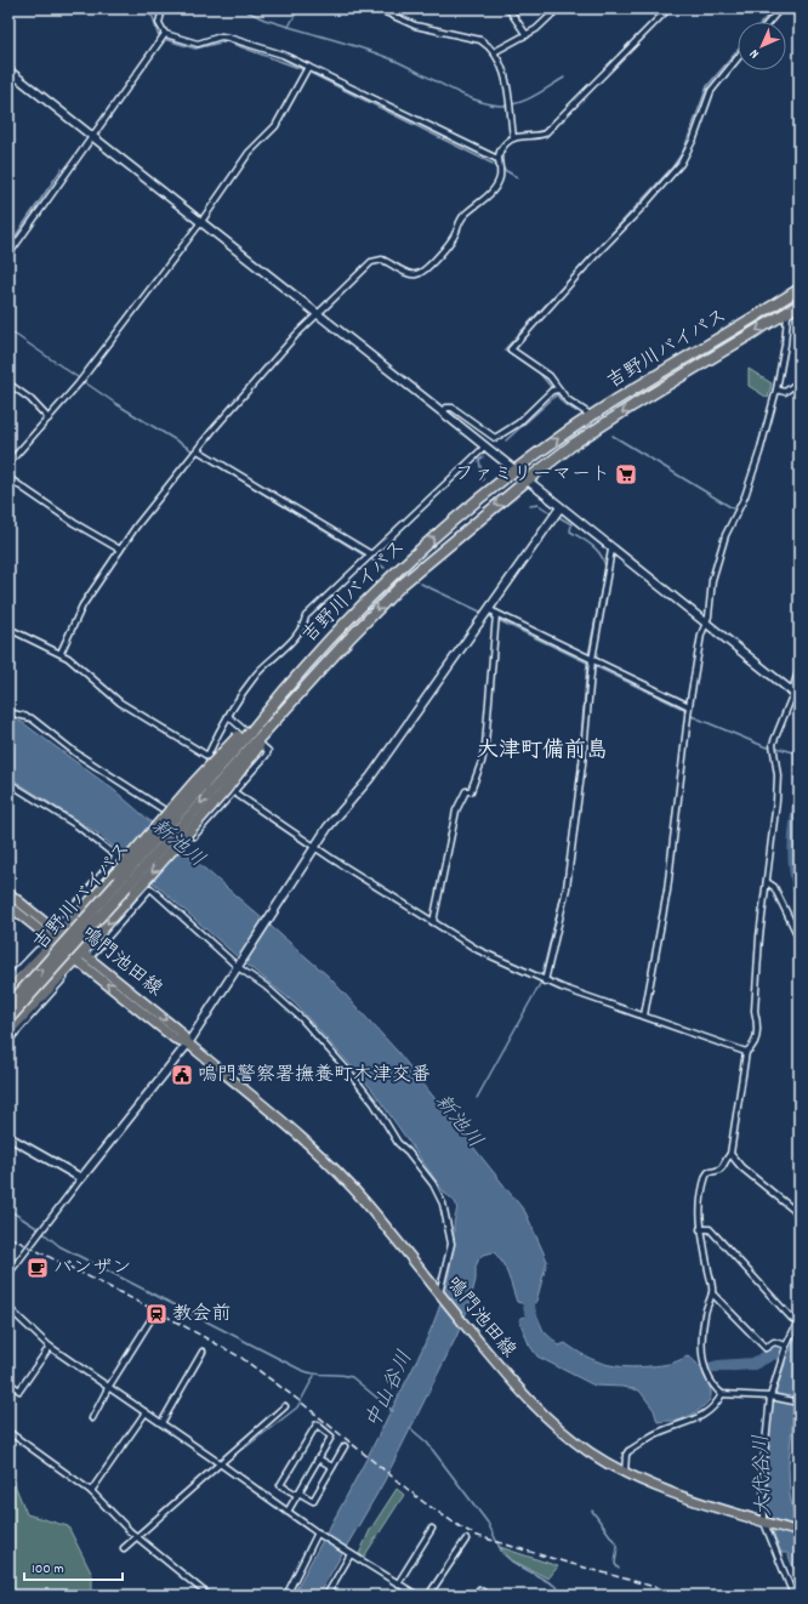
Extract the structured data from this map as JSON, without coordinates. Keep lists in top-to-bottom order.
{
  "streets": {
    "highway": ["吉野川バイパス"],
    "main road": ["鳴門池田線"]
  },
  "districts": ["大津町備前島"],
  "water": ["新池川", "中山谷川", "大代谷川"],
  "places": {
    "supermarket": ["ファミリーマート"],
    "public building": ["鳴門警察署撫養町木津交番"],
    "cafe": ["バンザン"],
    "station": ["教会前"]
  },
  "scale_bar": "100 m",
  "north": "bottom left"
}
